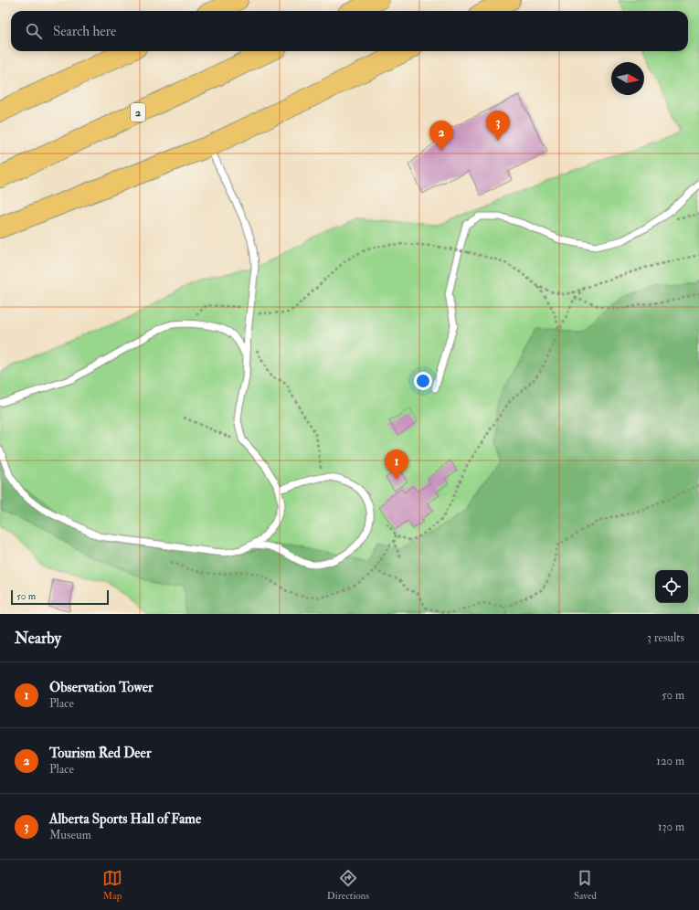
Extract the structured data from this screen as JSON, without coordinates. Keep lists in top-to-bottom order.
{
  "streets": {
    "highway": ["2"]
  },
  "scale_bar": "50 m",
  "north": "right",
  "page": {
    "search": "Search here",
    "pins": ["3", "2", "1"],
    "scale": "50 m",
    "heading": ["Nearby", "3 results"],
    "list": [
      {
        "mark": "1",
        "name": "Observation Tower",
        "note": "Place",
        "value": "50 m"
      },
      {
        "mark": "2",
        "name": "Tourism Red Deer",
        "note": "Place",
        "value": "120 m"
      },
      {
        "mark": "3",
        "name": "Alberta Sports Hall of Fame",
        "note": "Museum",
        "value": "130 m"
      }
    ],
    "nav": ["Map", "Directions", "Saved"]
  }
}
